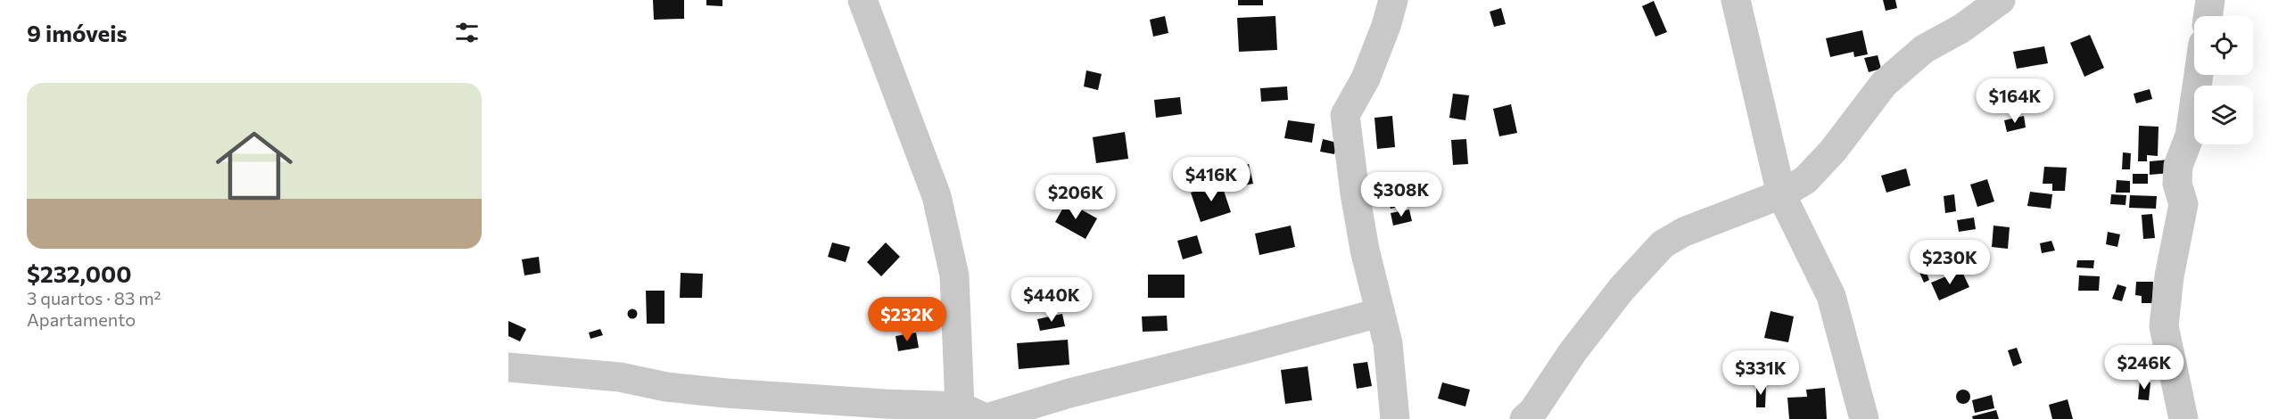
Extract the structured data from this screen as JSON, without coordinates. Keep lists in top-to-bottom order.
{
  "page": {
    "heading": "9 imóveis",
    "list": [
      {
        "name": "$232,000",
        "note": "3 quartos · 83 m² · Apartamento"
      }
    ],
    "price": [
      "$164K",
      "$416K",
      "$308K",
      "$206K",
      "$230K",
      "$440K",
      "$232K",
      "$246K",
      "$331K"
    ]
  }
}
